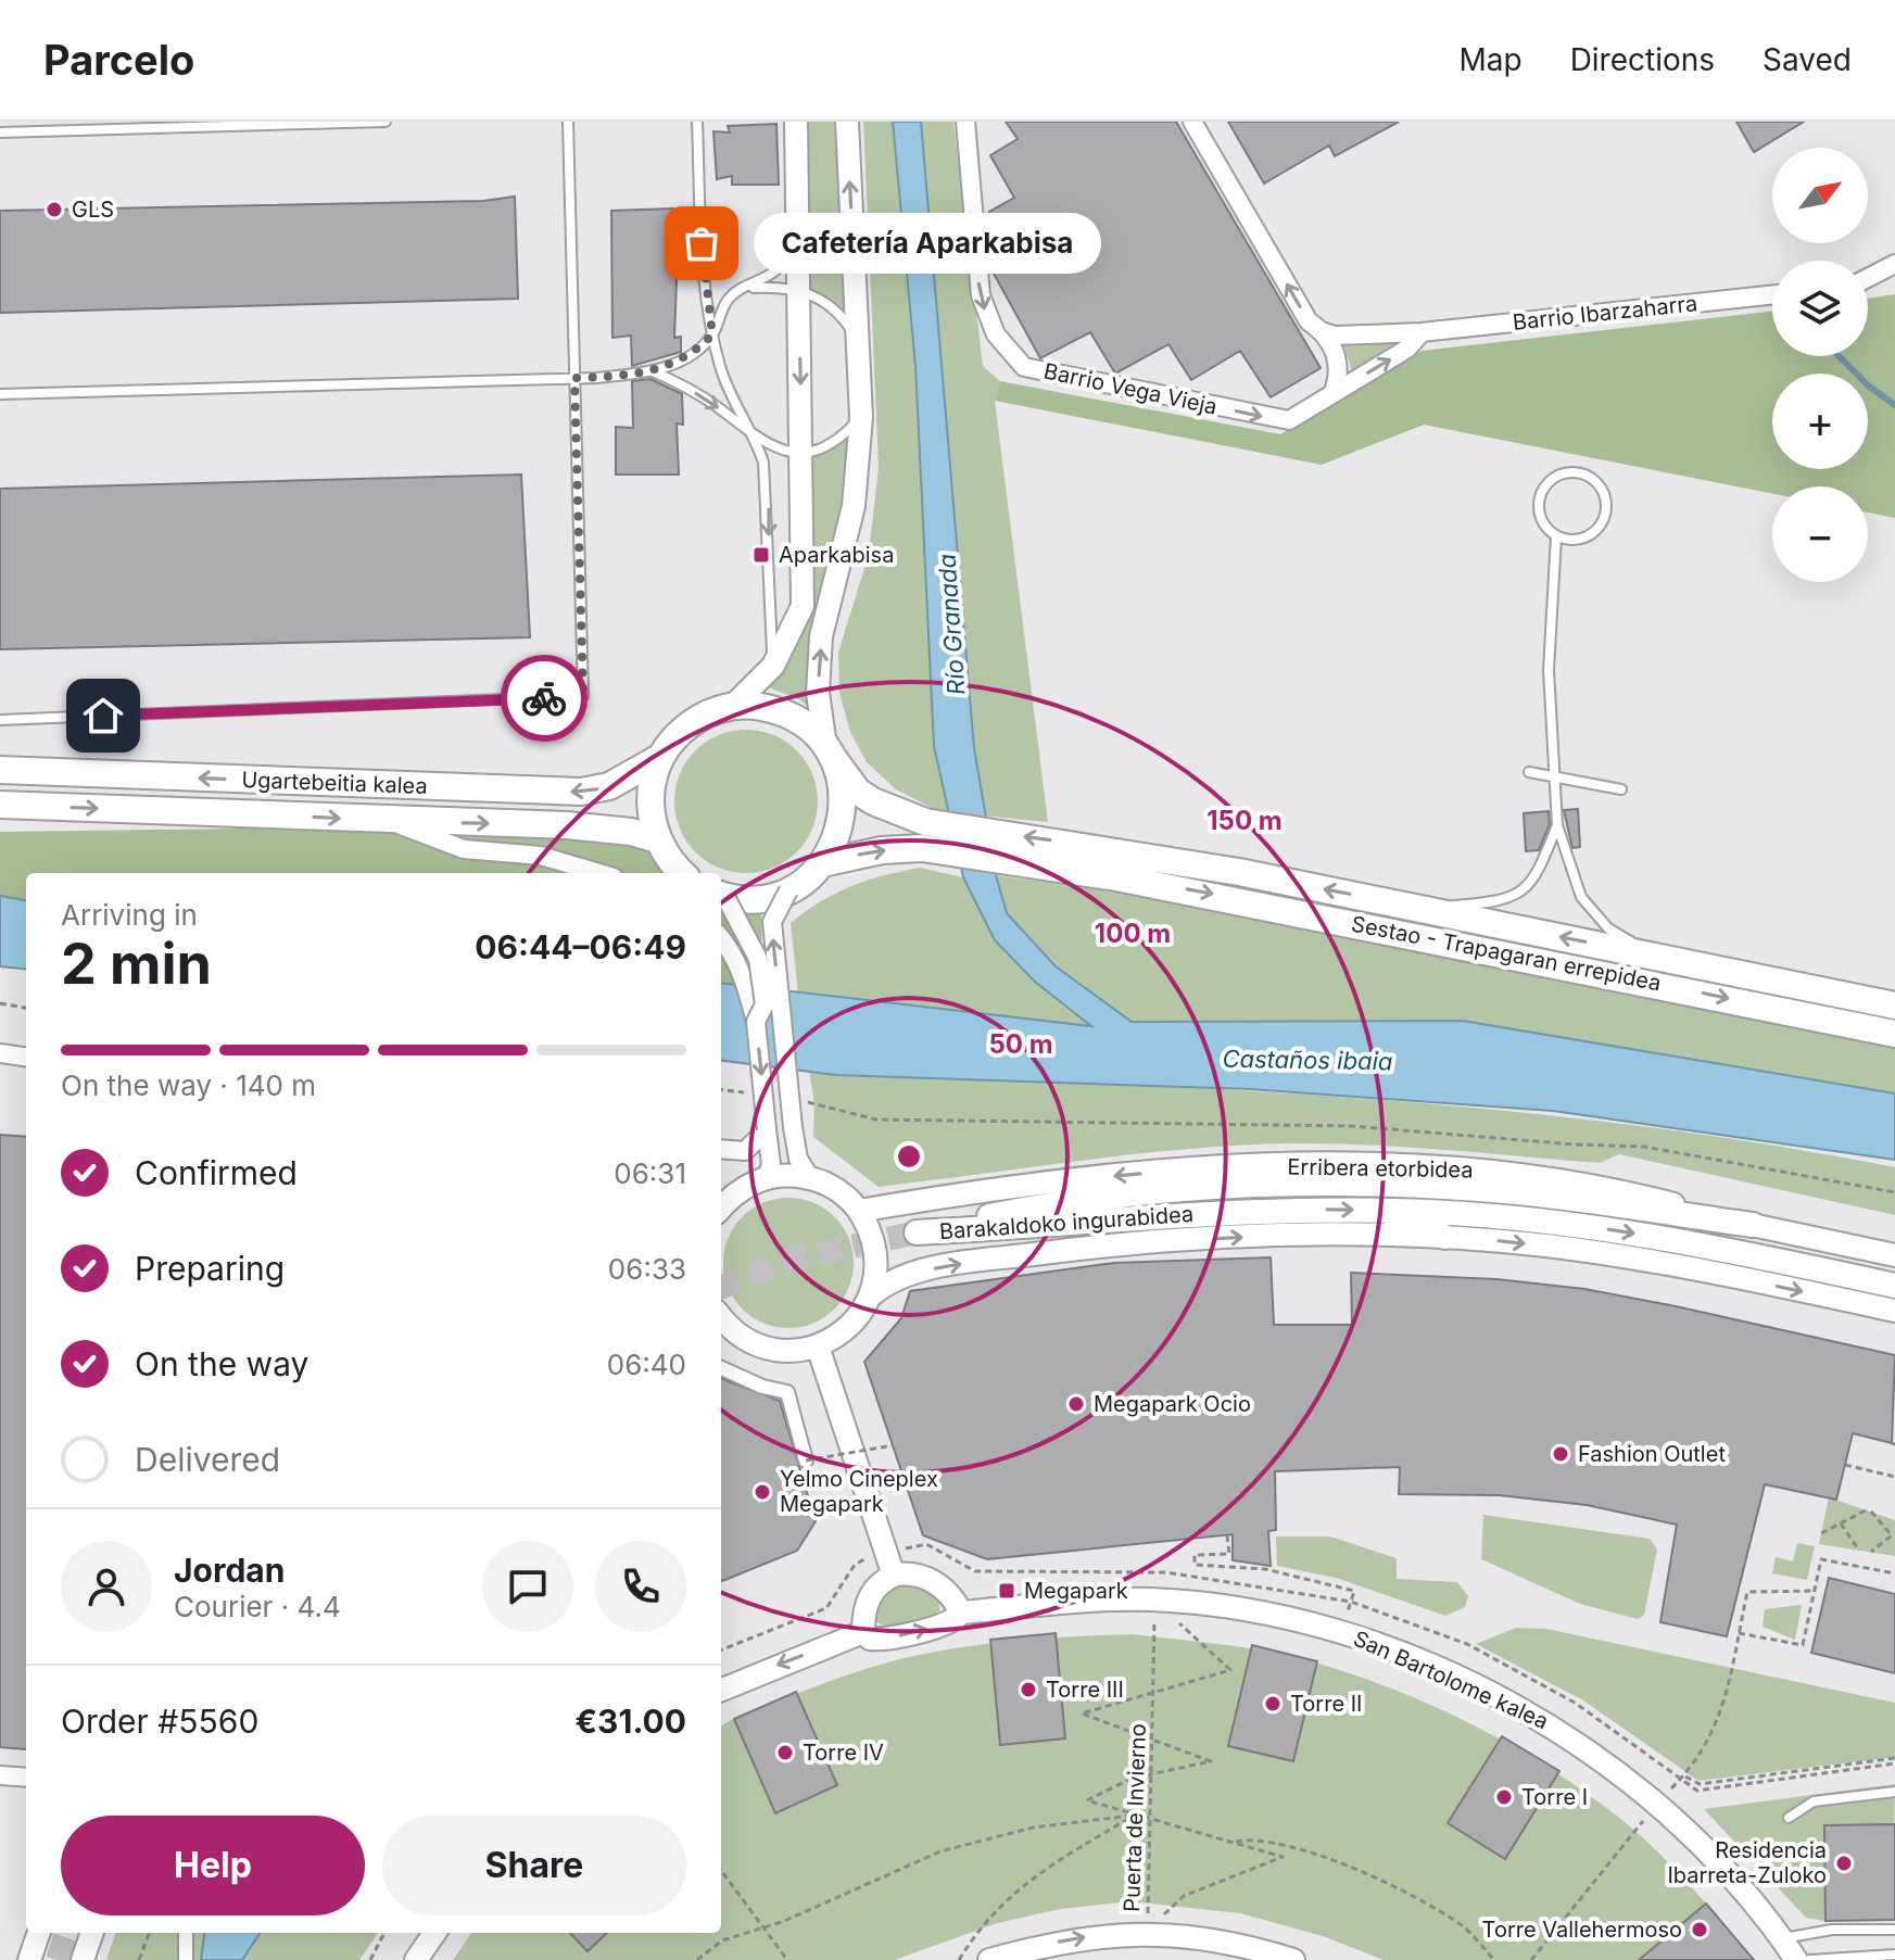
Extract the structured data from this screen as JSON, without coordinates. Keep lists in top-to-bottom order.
{
  "streets": {
    "main road": ["Ugartebeitia kalea", "Sestao - Trapagaran errepidea", "Barakaldoko ingurabidea"],
    "street": [
      "Barrio Ibarzaharra",
      "Barrio Vega Vieja",
      "Erribera etorbidea",
      "San Bartolome kalea"
    ],
    "path": ["Puerta de Invierno"]
  },
  "crossings": [
    ["Barrio Ibarzaharra", "Barrio Vega Vieja"],
    ["Erribera etorbidea", "Barakaldoko ingurabidea"],
    ["San Bartolome kalea", "Puerta de Invierno"]
  ],
  "water": ["Río Granada", "Castaños ibaia"],
  "places": {
    "other": [
      "GLS",
      "Cafetería Aparkabisa",
      "Megapark Ocio",
      "Fashion Outlet",
      "Yelmo Cineplex Megapark",
      "Torre III",
      "Torre II",
      "Torre IV",
      "Torre I",
      "Residencia Ibarreta-Zuloko",
      "Torre Vallehermoso"
    ],
    "transit": ["Aparkabisa", "Megapark"]
  },
  "north": "top right",
  "page": {
    "header": "Parcelo",
    "nav": ["Map", "Directions", "Saved"],
    "map_buttons": ["+", "−"],
    "bubble": "Cafetería Aparkabisa",
    "heading": ["2 min", "Arriving in", "06:44–06:49"],
    "panel": [
      "Jordan",
      "Courier · 4.4",
      "Order #5560",
      "€31.00"
    ],
    "bar": "On the way · 140 m",
    "list": [
      ["Confirmed", "06:31"],
      ["Preparing", "06:33"],
      ["On the way", "06:40"],
      "Delivered"
    ],
    "buttons": ["Help", "Share"]
  },
  "rings": ["150 m", "100 m", "50 m"]
}
